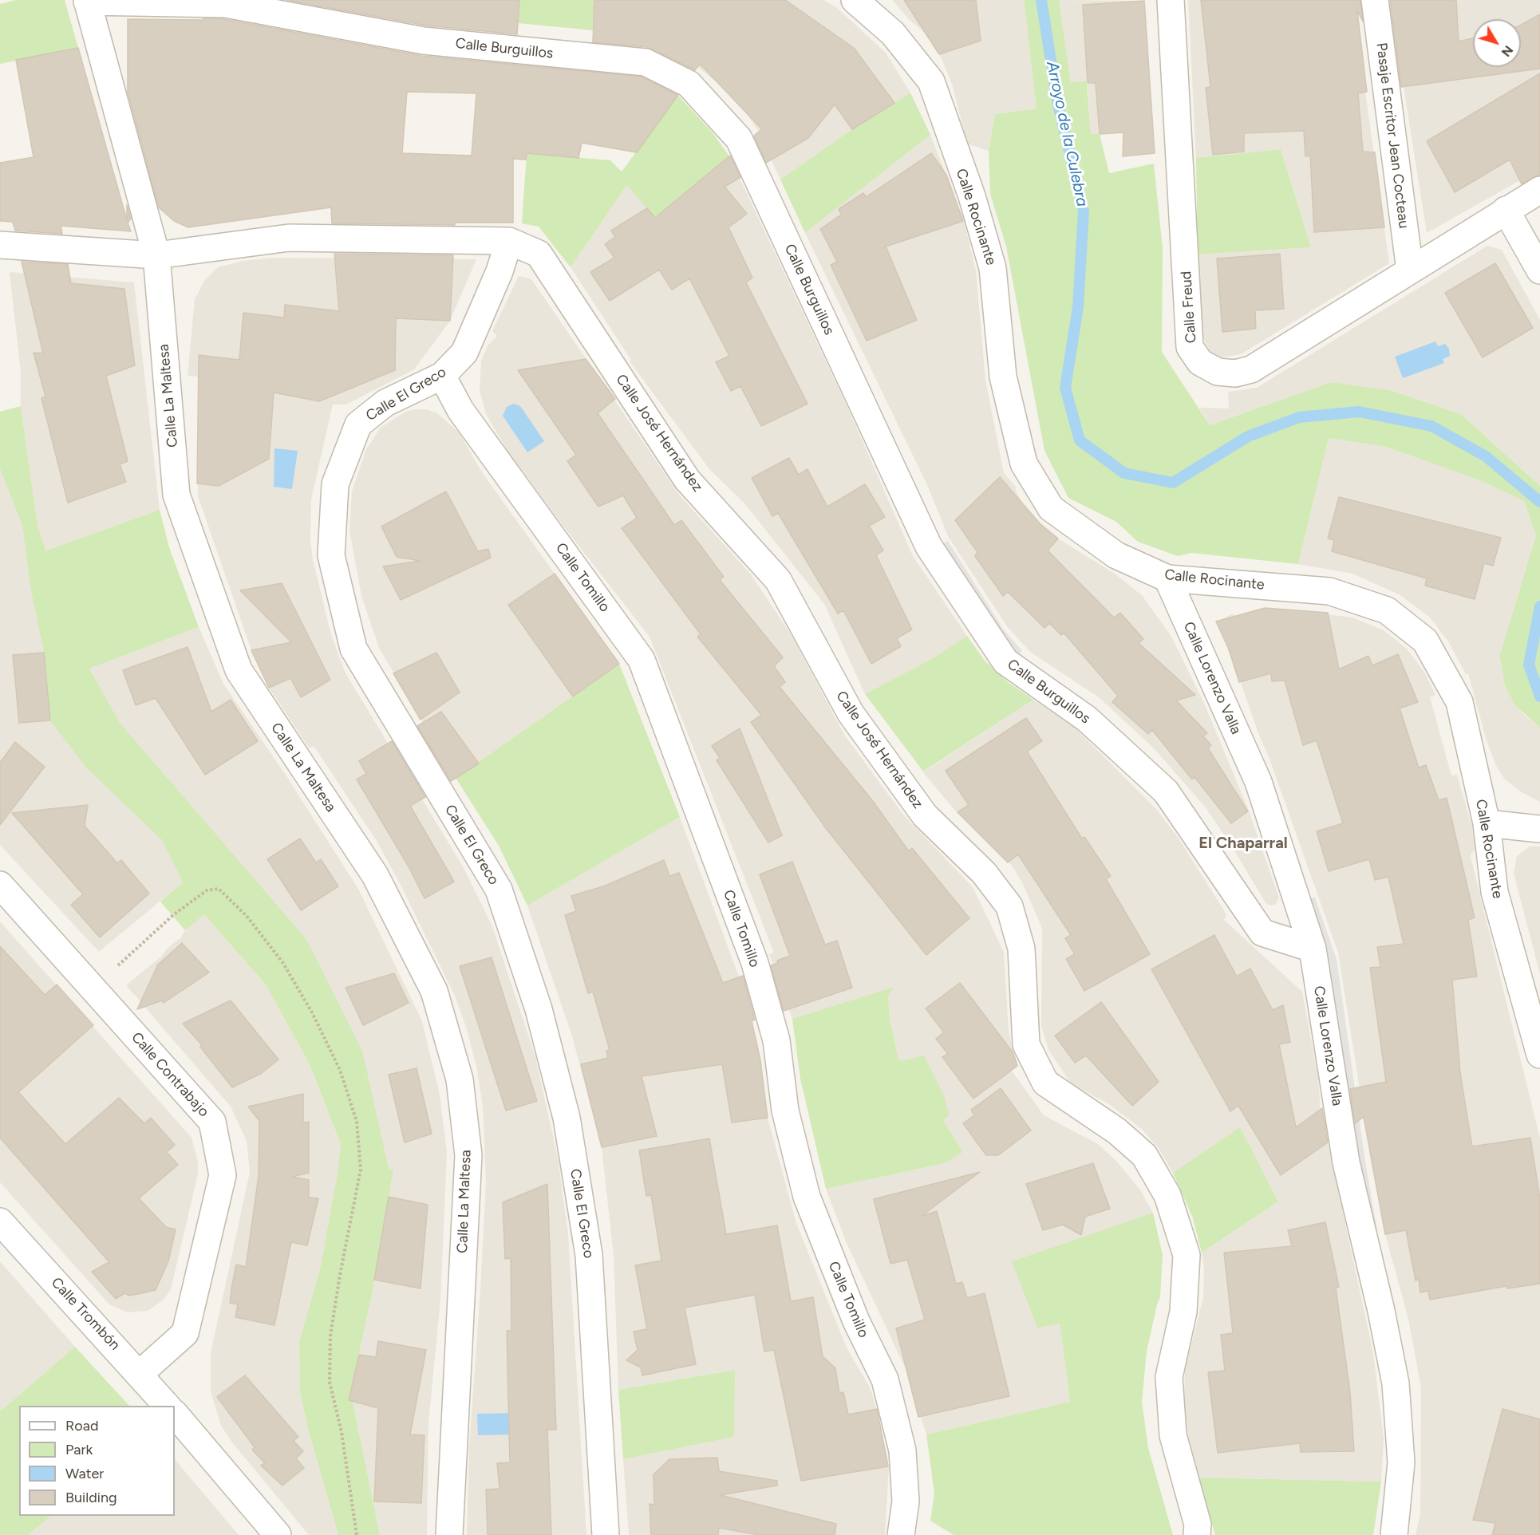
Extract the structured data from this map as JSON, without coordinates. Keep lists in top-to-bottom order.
{
  "streets": {
    "street": [
      "Calle Burguillos",
      "Pasaje Escritor Jean Cocteau",
      "Calle Rocinante",
      "Calle Freud",
      "Calle El Greco",
      "Calle La Maltesa",
      "Calle José Hernández",
      "Calle Tomillo",
      "Calle Lorenzo Valla",
      "Calle Contrabajo",
      "Calle Trombón"
    ]
  },
  "crossings": [
    ["Calle Burguillos", "Calle La Maltesa"],
    ["Calle Burguillos", "Calle Lorenzo Valla"],
    ["Pasaje Escritor Jean Cocteau", "Calle Freud"],
    ["Calle Rocinante", "Calle Lorenzo Valla"],
    ["Calle El Greco", "Calle José Hernández"],
    ["Calle El Greco", "Calle Tomillo"],
    ["Calle La Maltesa", "Calle José Hernández"],
    ["Calle Contrabajo", "Calle Trombón"]
  ],
  "districts": ["El Chaparral"],
  "water": ["Arroyo de la Culebra"],
  "legend": [
    "Road",
    "Park",
    "Water",
    "Building"
  ],
  "north": "bottom right"
}
